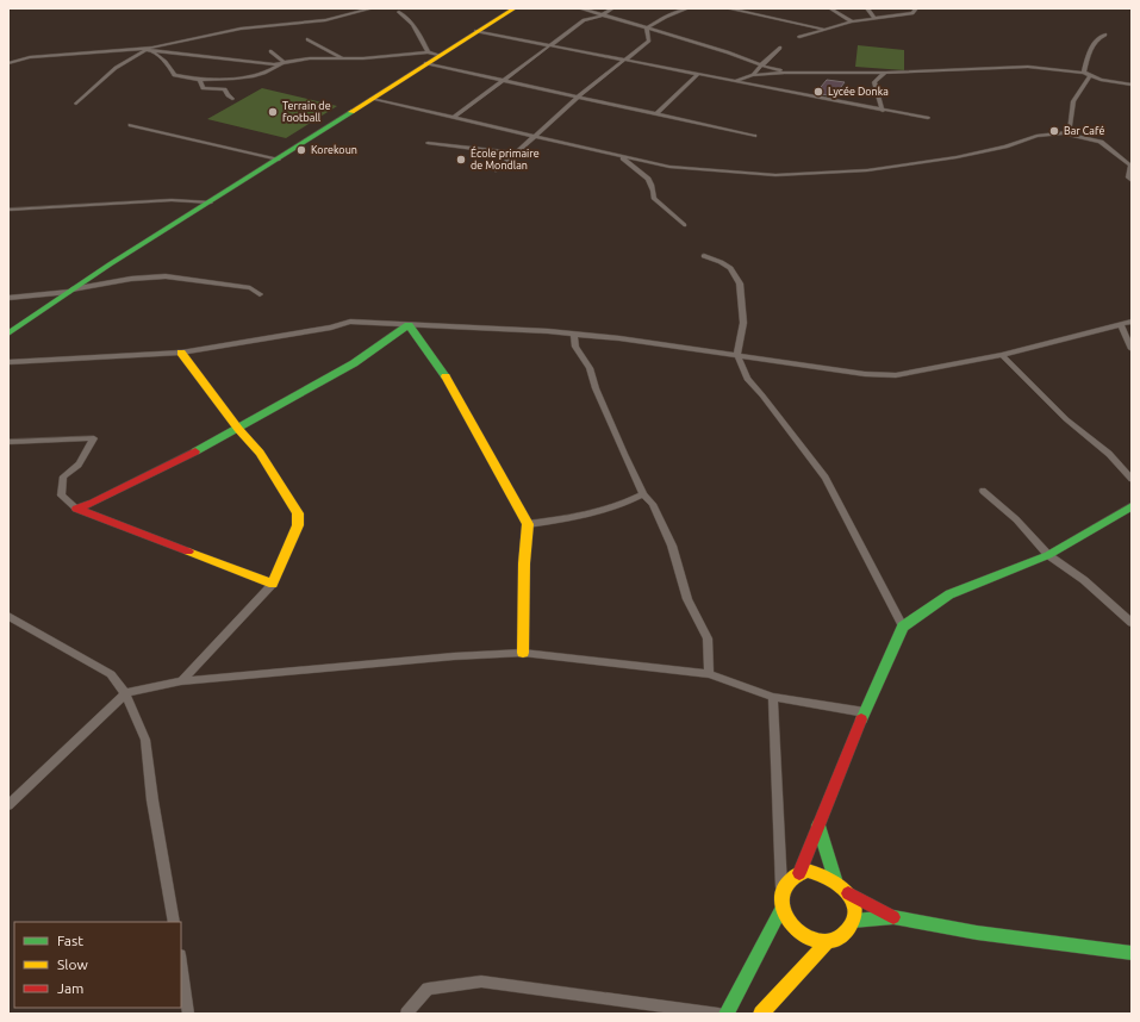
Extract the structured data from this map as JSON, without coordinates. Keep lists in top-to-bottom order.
{
  "places": [
    "Lycée Donka",
    "Terrain de football",
    "Bar Café",
    "Korekoun",
    "École primaire de Mondlan"
  ],
  "legend": ["Fast", "Slow", "Jam"]
}
